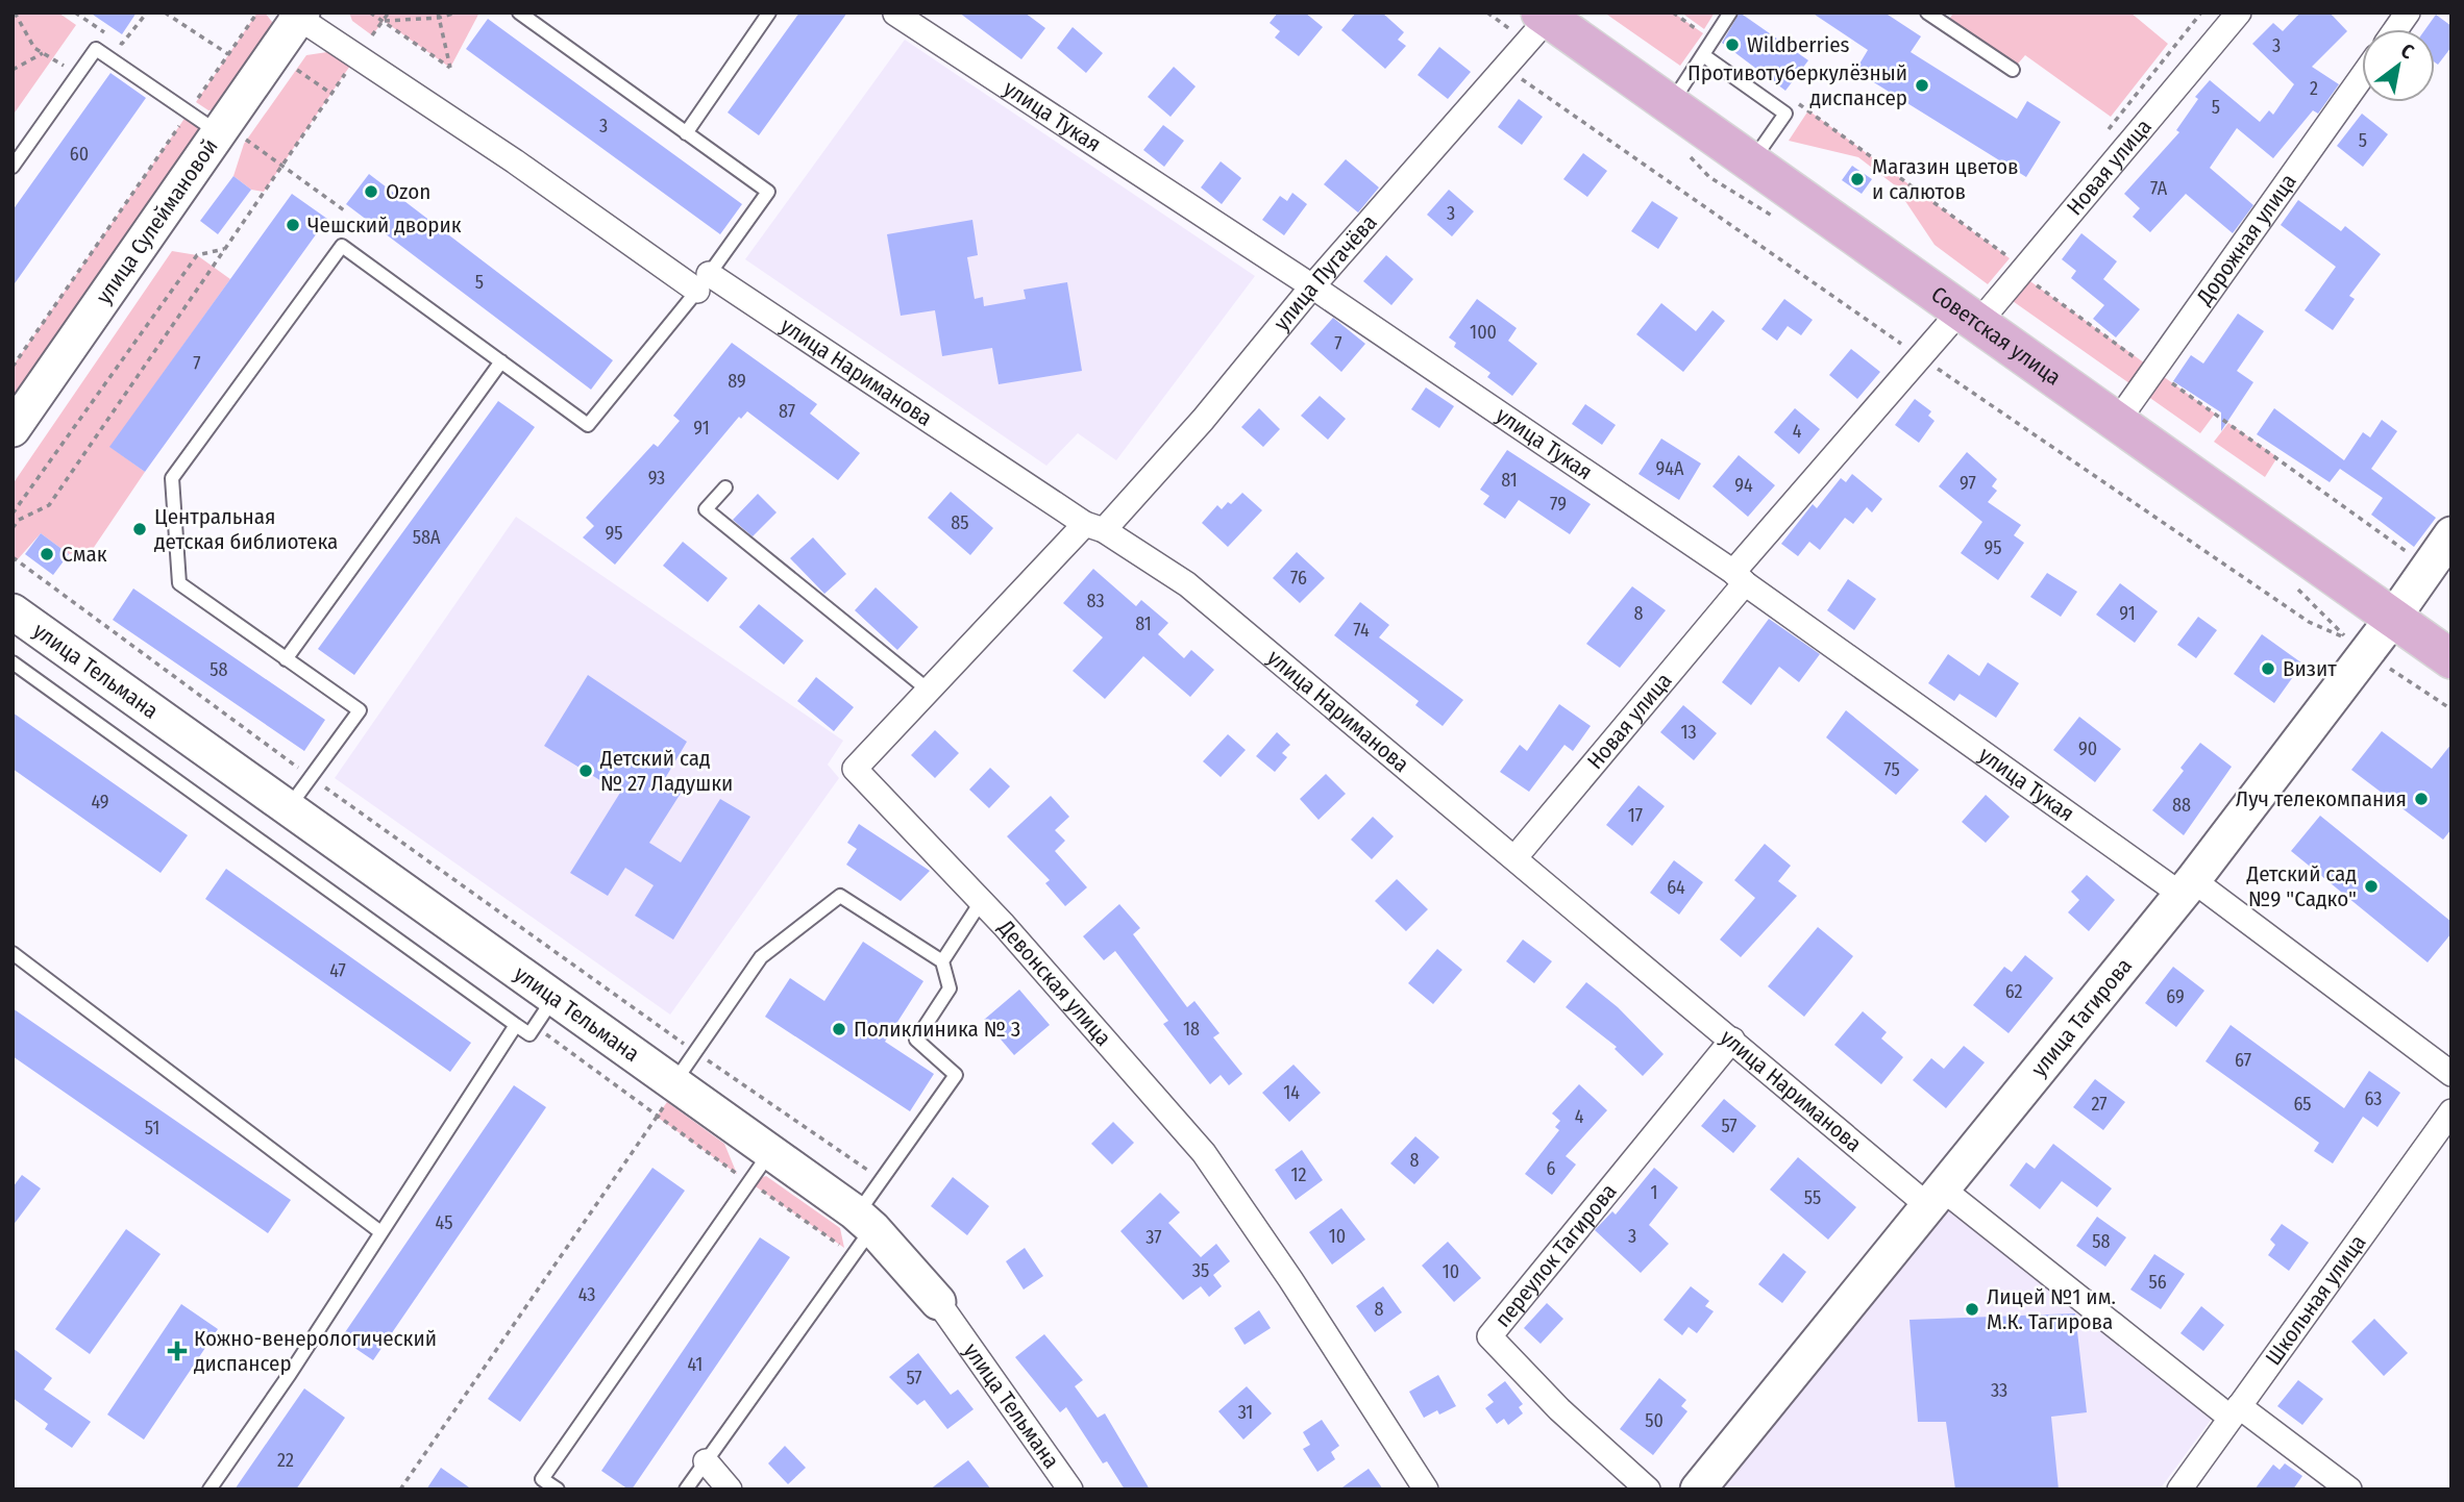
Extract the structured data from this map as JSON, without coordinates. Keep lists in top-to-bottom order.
{
  "streets": {
    "main road": ["Советская улица"],
    "street": [
      "улица Тукая",
      "Новая улица",
      "улица Сулеймановой",
      "Дорожная улица",
      "улица Пугачёва",
      "улица Нариманова",
      "улица Тельмана",
      "Девонская улица",
      "улица Тагирова",
      "переулок Тагирова",
      "Школьная улица"
    ]
  },
  "crossings": [
    ["улица Тукая", "Новая улица"],
    ["улица Тукая", "улица Пугачёва"],
    ["улица Тукая", "улица Тагирова"],
    ["Новая улица", "Советская улица"],
    ["Новая улица", "улица Нариманова"],
    ["улица Сулеймановой", "улица Нариманова"],
    ["Дорожная улица", "Советская улица"],
    ["улица Пугачёва", "Советская улица"],
    ["улица Пугачёва", "улица Нариманова"],
    ["улица Пугачёва", "Девонская улица"],
    ["Советская улица", "улица Тагирова"],
    ["улица Нариманова", "Девонская улица"],
    ["улица Нариманова", "улица Тагирова"],
    ["улица Нариманова", "переулок Тагирова"],
    ["улица Нариманова", "Школьная улица"]
  ],
  "places": {
    "other": [
      "Wildberries",
      "Противотуберкулёзный диспансер",
      "Магазин цветов и салютов",
      "Ozon",
      "Чешский дворик",
      "Центральная детская библиотека",
      "Смак",
      "Визит",
      "Детский сад № 27 Ладушки",
      "Луч телекомпания",
      "Детский сад №9 \"Садко\"",
      "Поликлиника № 3",
      "Лицей №1 им. М.К. Тагирова"
    ],
    "health": ["Кожно-венерологический диспансер"]
  },
  "house_numbers": [
    "3",
    "2",
    "5",
    "3",
    "5",
    "60",
    "7А",
    "3",
    "5",
    "100",
    "7",
    "7",
    "89",
    "87",
    "91",
    "4",
    "94А",
    "93",
    "81",
    "97",
    "94",
    "79",
    "85",
    "95",
    "58А",
    "95",
    "76",
    "83",
    "8",
    "91",
    "81",
    "74",
    "58",
    "13",
    "90",
    "75",
    "49",
    "88",
    "17",
    "64",
    "47",
    "62",
    "69",
    "18",
    "67",
    "14",
    "63",
    "27",
    "65",
    "4",
    "57",
    "51",
    "8",
    "6",
    "12",
    "1",
    "55",
    "45",
    "10",
    "3",
    "37",
    "58",
    "35",
    "10",
    "56",
    "43",
    "8",
    "41",
    "57",
    "33",
    "31",
    "50",
    "22"
  ],
  "north": "top right"
}
